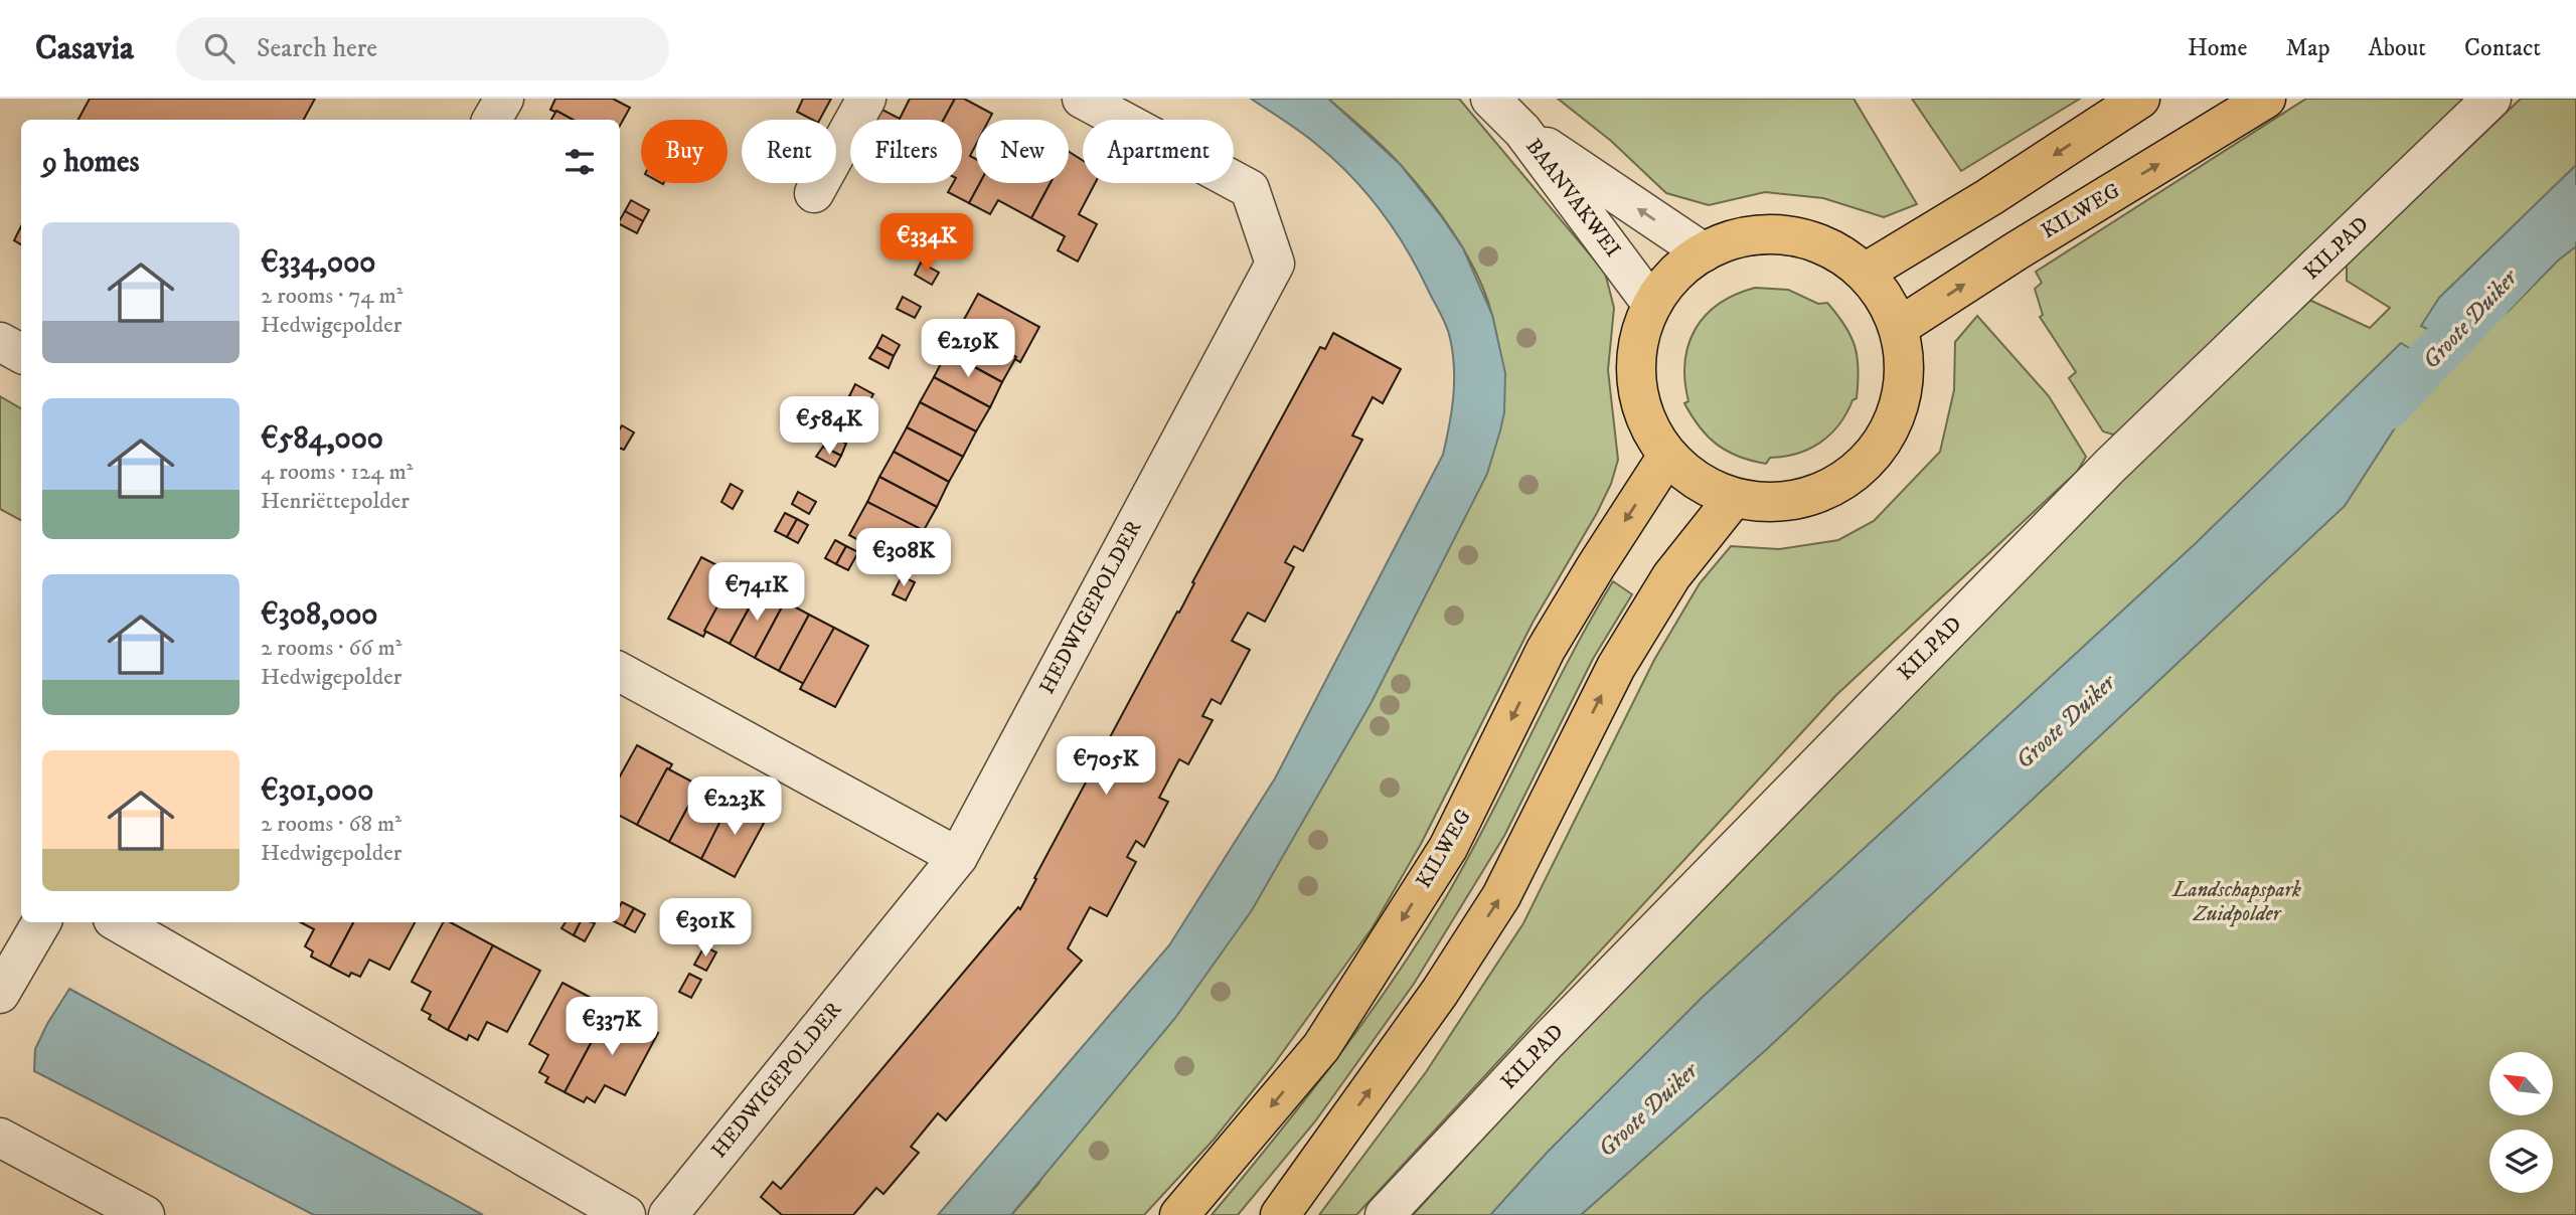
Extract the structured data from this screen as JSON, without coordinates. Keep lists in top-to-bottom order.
{
  "streets": {
    "main road": ["KILWEG"],
    "street": ["BAANVAKWEI", "KILPAD", "HEDWIGEPOLDER"]
  },
  "water": ["Groote Duiker"],
  "parks": ["Landschapspark Zuidpolder"],
  "north": "top left",
  "page": {
    "header": "Casavia",
    "search": "Search here",
    "nav": [
      "Home",
      "Map",
      "About",
      "Contact"
    ],
    "chip": [
      "Buy",
      "Rent",
      "Filters",
      "New",
      "Apartment"
    ],
    "heading": "9 homes",
    "list": [
      {
        "name": "€334,000",
        "note": "2 rooms · 74 m² · Hedwigepolder"
      },
      {
        "name": "€584,000",
        "note": "4 rooms · 124 m² · Henriëttepolder"
      },
      {
        "name": "€308,000",
        "note": "2 rooms · 66 m² · Hedwigepolder"
      },
      {
        "name": "€301,000",
        "note": "2 rooms · 68 m² · Hedwigepolder"
      }
    ],
    "price": [
      "€334K",
      "€219K",
      "€584K",
      "€308K",
      "€741K",
      "€705K",
      "€223K",
      "€301K",
      "€337K"
    ]
  }
}
